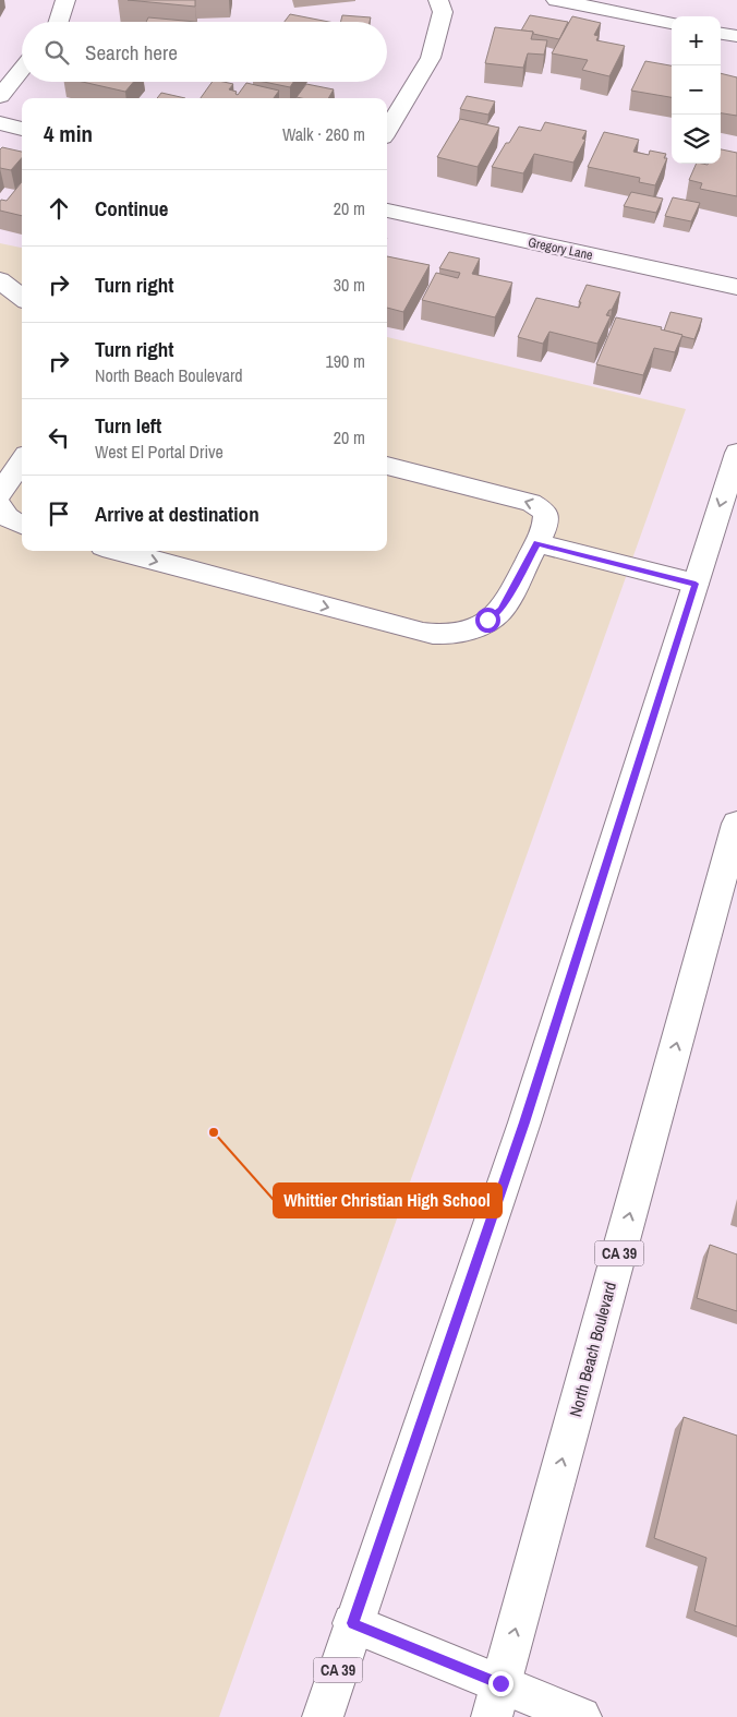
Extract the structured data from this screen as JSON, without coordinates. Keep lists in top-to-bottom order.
{
  "streets": {
    "main road": ["Gregory Lane", "CA 39", "North Beach Boulevard"]
  },
  "places": ["Whittier Christian High School"],
  "page": {
    "map_buttons": ["+", "−"],
    "search": "Search here",
    "heading": ["4 min", "Walk · 260 m"],
    "list": [
      ["Continue", "20 m"],
      ["Turn right", "30 m"],
      ["Turn right", "North Beach Boulevard", "190 m"],
      ["Turn left", "West El Portal Drive", "20 m"],
      "Arrive at destination"
    ]
  }
}
